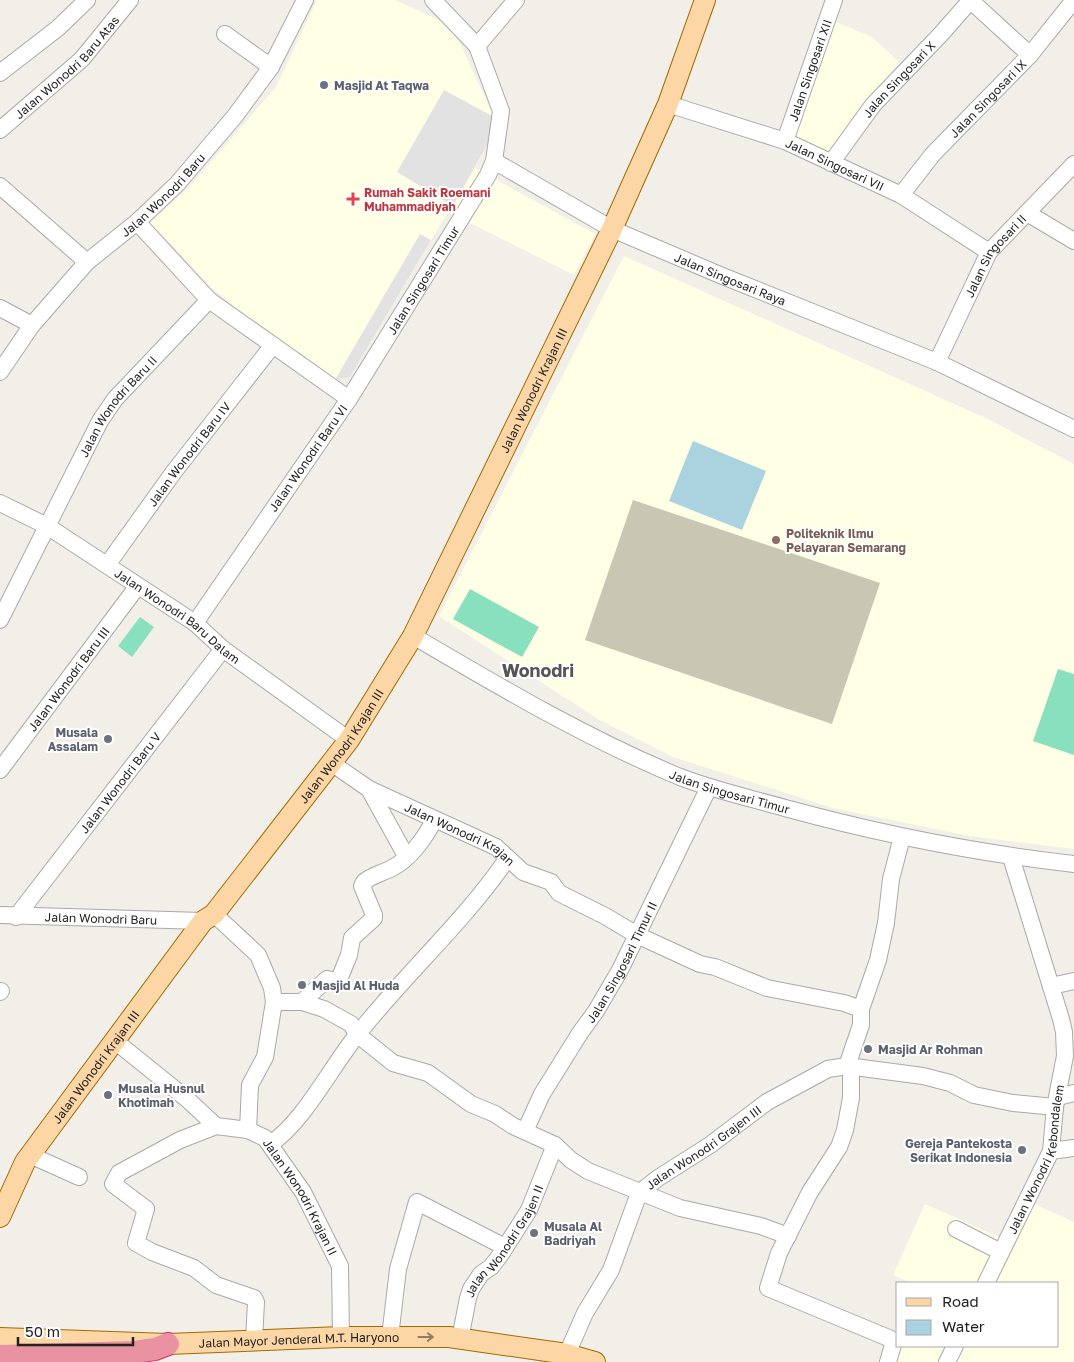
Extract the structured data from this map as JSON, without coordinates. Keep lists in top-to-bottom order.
{
  "streets": {
    "main road": ["Jalan Wonodri Krajan III", "Jalan Mayor Jenderal M.T. Haryono"],
    "street": [
      "Jalan Wonodri Baru Atas",
      "Jalan Singosari XII",
      "Jalan Singosari X",
      "Jalan Singosari IX",
      "Jalan Singosari VII",
      "Jalan Wonodri Baru",
      "Jalan Singosari II",
      "Jalan Singosari Raya",
      "Jalan Singosari Timur",
      "Jalan Wonodri Baru II",
      "Jalan Wonodri Baru IV",
      "Jalan Wonodri Baru VI",
      "Jalan Wonodri Baru Dalam",
      "Jalan Wonodri Baru III",
      "Jalan Wonodri Baru V",
      "Jalan Wonodri Krajan",
      "Jalan Singosari Timur II",
      "Jalan Wonodri Grajen III",
      "Jalan Wonodri Kebondalem",
      "Jalan Wonodri Krajan II",
      "Jalan Wonodri Grajen II"
    ]
  },
  "crossings": [
    ["Jalan Singosari XII", "Jalan Singosari VII"],
    ["Jalan Singosari X", "Jalan Singosari VII"],
    ["Jalan Singosari IX", "Jalan Singosari VII"],
    ["Jalan Singosari VII", "Jalan Singosari II"],
    ["Jalan Wonodri Baru", "Jalan Wonodri Krajan III"],
    ["Jalan Wonodri Baru", "Jalan Wonodri Baru VI"],
    ["Jalan Wonodri Baru", "Jalan Wonodri Baru V"],
    ["Jalan Wonodri Baru", "Jalan Wonodri Krajan II"],
    ["Jalan Singosari II", "Jalan Singosari Raya"],
    ["Jalan Singosari Raya", "Jalan Singosari Timur"],
    ["Jalan Singosari Raya", "Jalan Wonodri Krajan III"],
    ["Jalan Singosari Timur", "Jalan Wonodri Krajan III"],
    ["Jalan Singosari Timur", "Jalan Wonodri Baru VI"],
    ["Jalan Singosari Timur", "Jalan Singosari Timur II"],
    ["Jalan Singosari Timur", "Jalan Wonodri Kebondalem"],
    ["Jalan Wonodri Krajan III", "Jalan Wonodri Baru Dalam"],
    ["Jalan Wonodri Krajan III", "Jalan Wonodri Krajan"],
    ["Jalan Wonodri Krajan III", "Jalan Wonodri Krajan II"],
    ["Jalan Wonodri Baru II", "Jalan Wonodri Baru VI"],
    ["Jalan Wonodri Baru II", "Jalan Wonodri Baru Dalam"],
    ["Jalan Wonodri Baru IV", "Jalan Wonodri Baru VI"],
    ["Jalan Wonodri Baru IV", "Jalan Wonodri Baru Dalam"],
    ["Jalan Wonodri Baru VI", "Jalan Wonodri Baru Dalam"],
    ["Jalan Wonodri Baru Dalam", "Jalan Wonodri Baru III"],
    ["Jalan Wonodri Baru Dalam", "Jalan Wonodri Baru V"],
    ["Jalan Wonodri Krajan", "Jalan Singosari Timur II"],
    ["Jalan Wonodri Grajen III", "Jalan Wonodri Kebondalem"],
    ["Jalan Wonodri Grajen III", "Jalan Mayor Jenderal M.T. Haryono"],
    ["Jalan Wonodri Krajan II", "Jalan Mayor Jenderal M.T. Haryono"],
    ["Jalan Wonodri Grajen II", "Jalan Mayor Jenderal M.T. Haryono"]
  ],
  "districts": ["Wonodri"],
  "places": {
    "other": [
      "Masjid At Taqwa",
      "Politeknik Ilmu Pelayaran Semarang",
      "Musala Assalam",
      "Masjid Al Huda",
      "Masjid Ar Rohman",
      "Musala Husnul Khotimah",
      "Gereja Pantekosta Serikat Indonesia",
      "Musala Al Badriyah"
    ],
    "health": ["Rumah Sakit Roemani Muhammadiyah"]
  },
  "legend": ["Road", "Water"],
  "scale_bar": "50 m"
}
